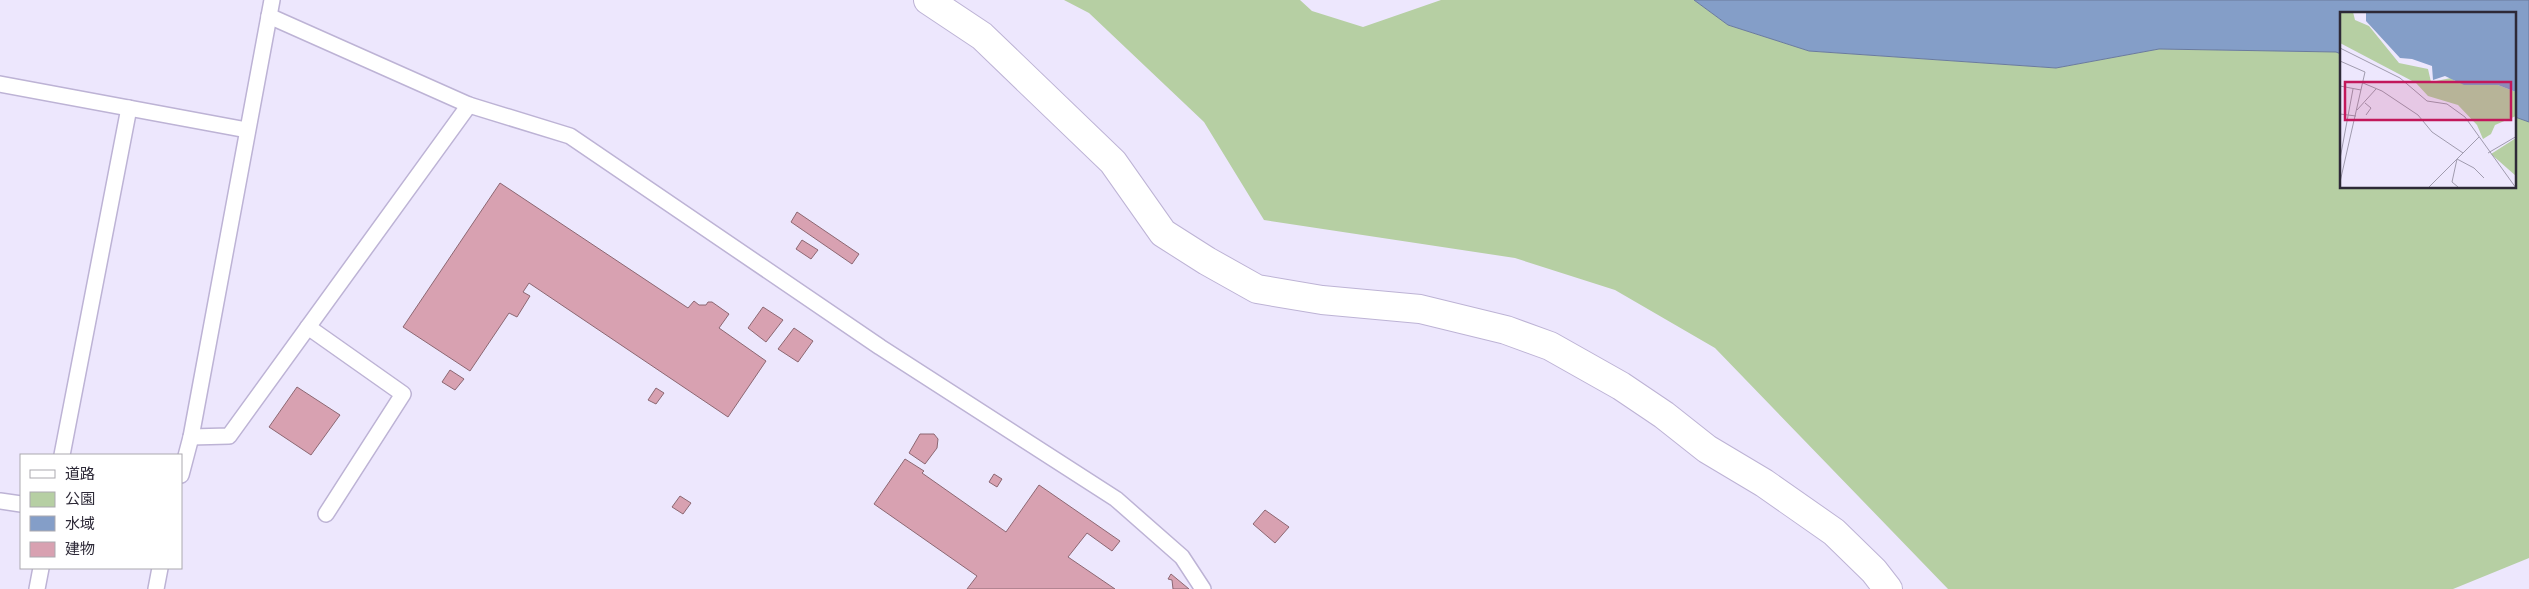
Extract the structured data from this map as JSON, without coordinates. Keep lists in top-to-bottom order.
{
  "legend": [
    "道路",
    "公園",
    "水域",
    "建物"
  ]
}
